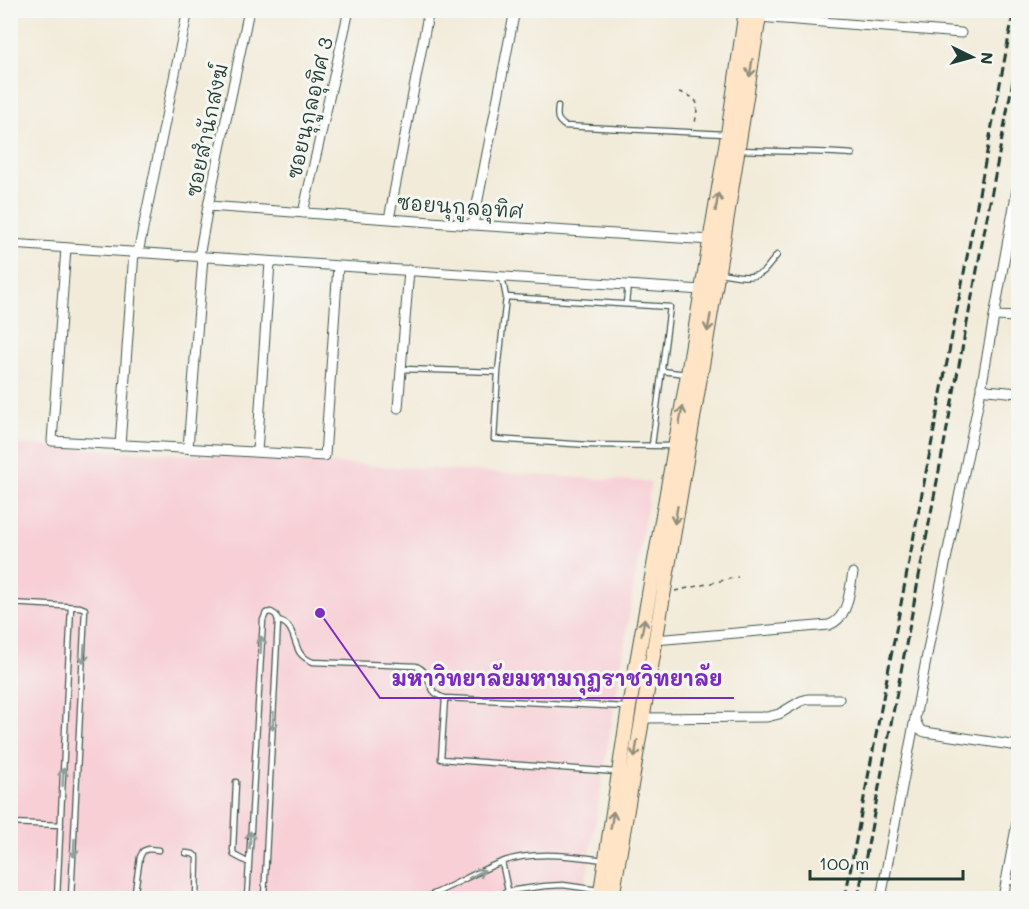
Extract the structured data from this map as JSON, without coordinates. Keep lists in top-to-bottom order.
{
  "streets": {
    "street": ["ซอยนุกูลอุทิศ 3", "ซอยสำนักสงฆ์", "ซอยนุกูลอุทิศ"]
  },
  "crossings": [
    ["ซอยนุกูลอุทิศ 3", "ซอยนุกูลอุทิศ"],
    ["ซอยสำนักสงฆ์", "ซอยนุกูลอุทิศ"]
  ],
  "places": ["มหาวิทยาลัยมหามกุฏราชวิทยาลัย"],
  "scale_bar": "100 m",
  "north": "right"
}
